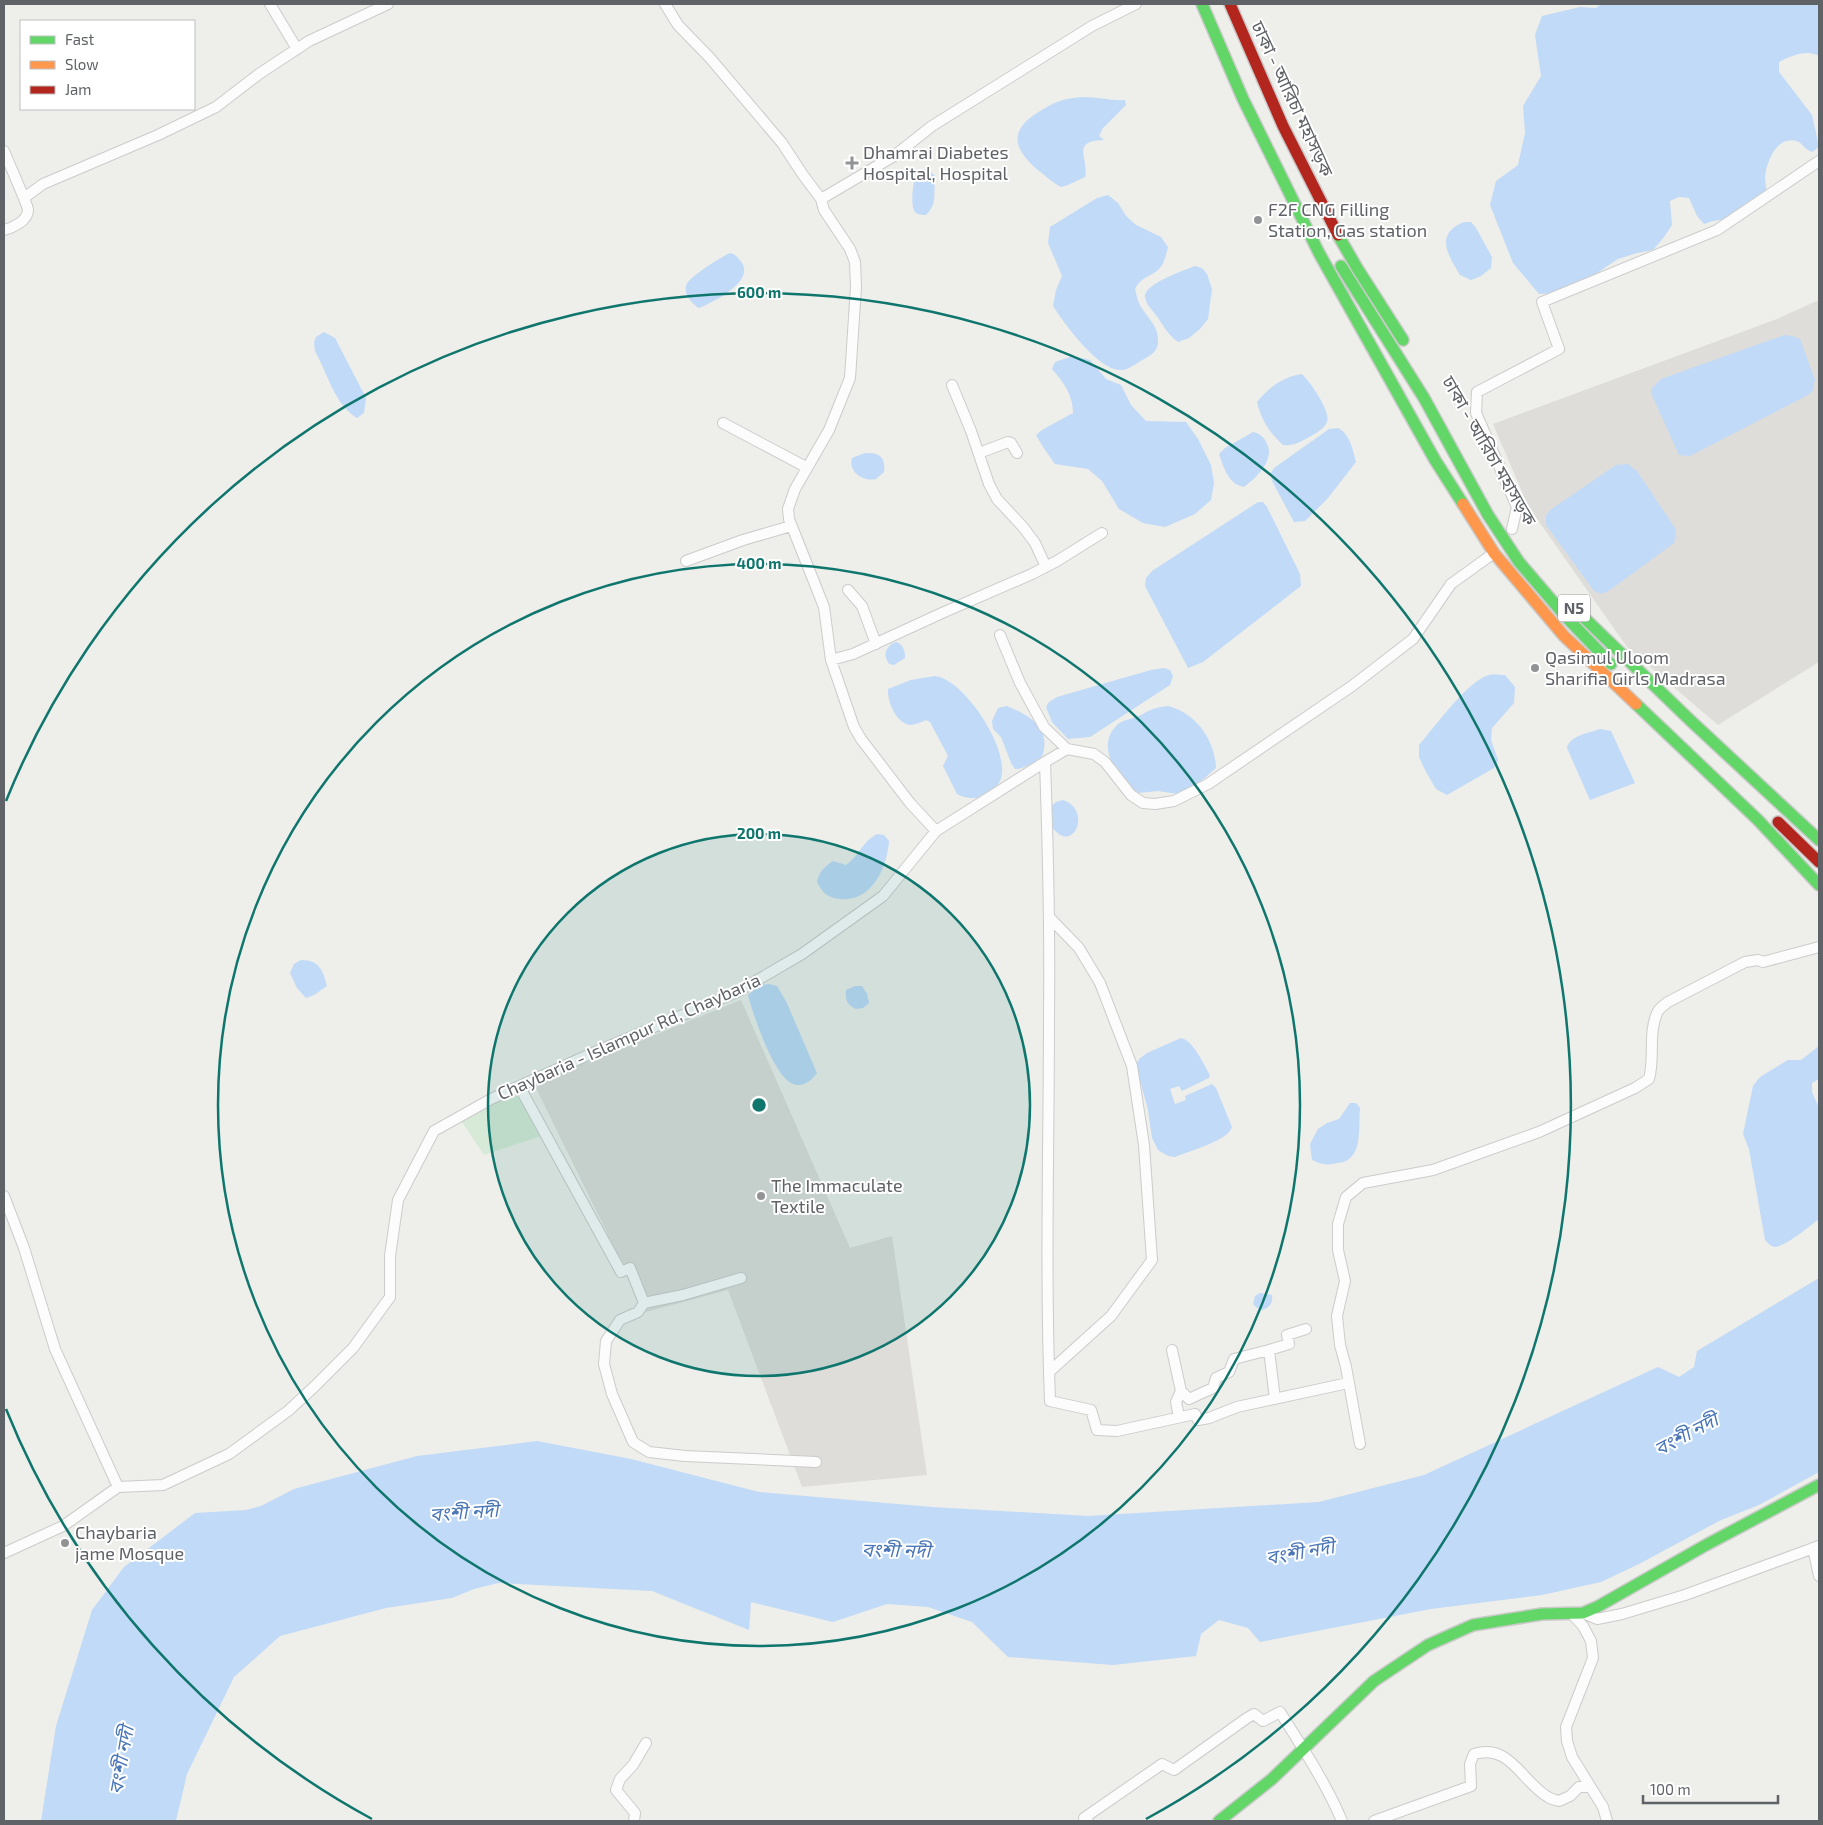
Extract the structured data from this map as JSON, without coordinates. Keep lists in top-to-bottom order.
{
  "streets": {
    "main road": ["ঢাকা - আরিচা মহাসড়ক", "N5"],
    "street": ["Chaybaria - Islampur Rd, Chaybaria"]
  },
  "water": ["বংশী নদী"],
  "places": {
    "health": ["Dhamrai Diabetes Hospital, Hospital"],
    "other": [
      "F2F CNG Filling Station, Gas station",
      "Qasimul Uloom Sharifia Girls Madrasa",
      "The Immaculate Textile",
      "Chaybaria jame Mosque"
    ]
  },
  "legend": ["Fast", "Slow", "Jam"],
  "scale_bar": "100 m",
  "rings": ["600 m", "400 m", "200 m"]
}
